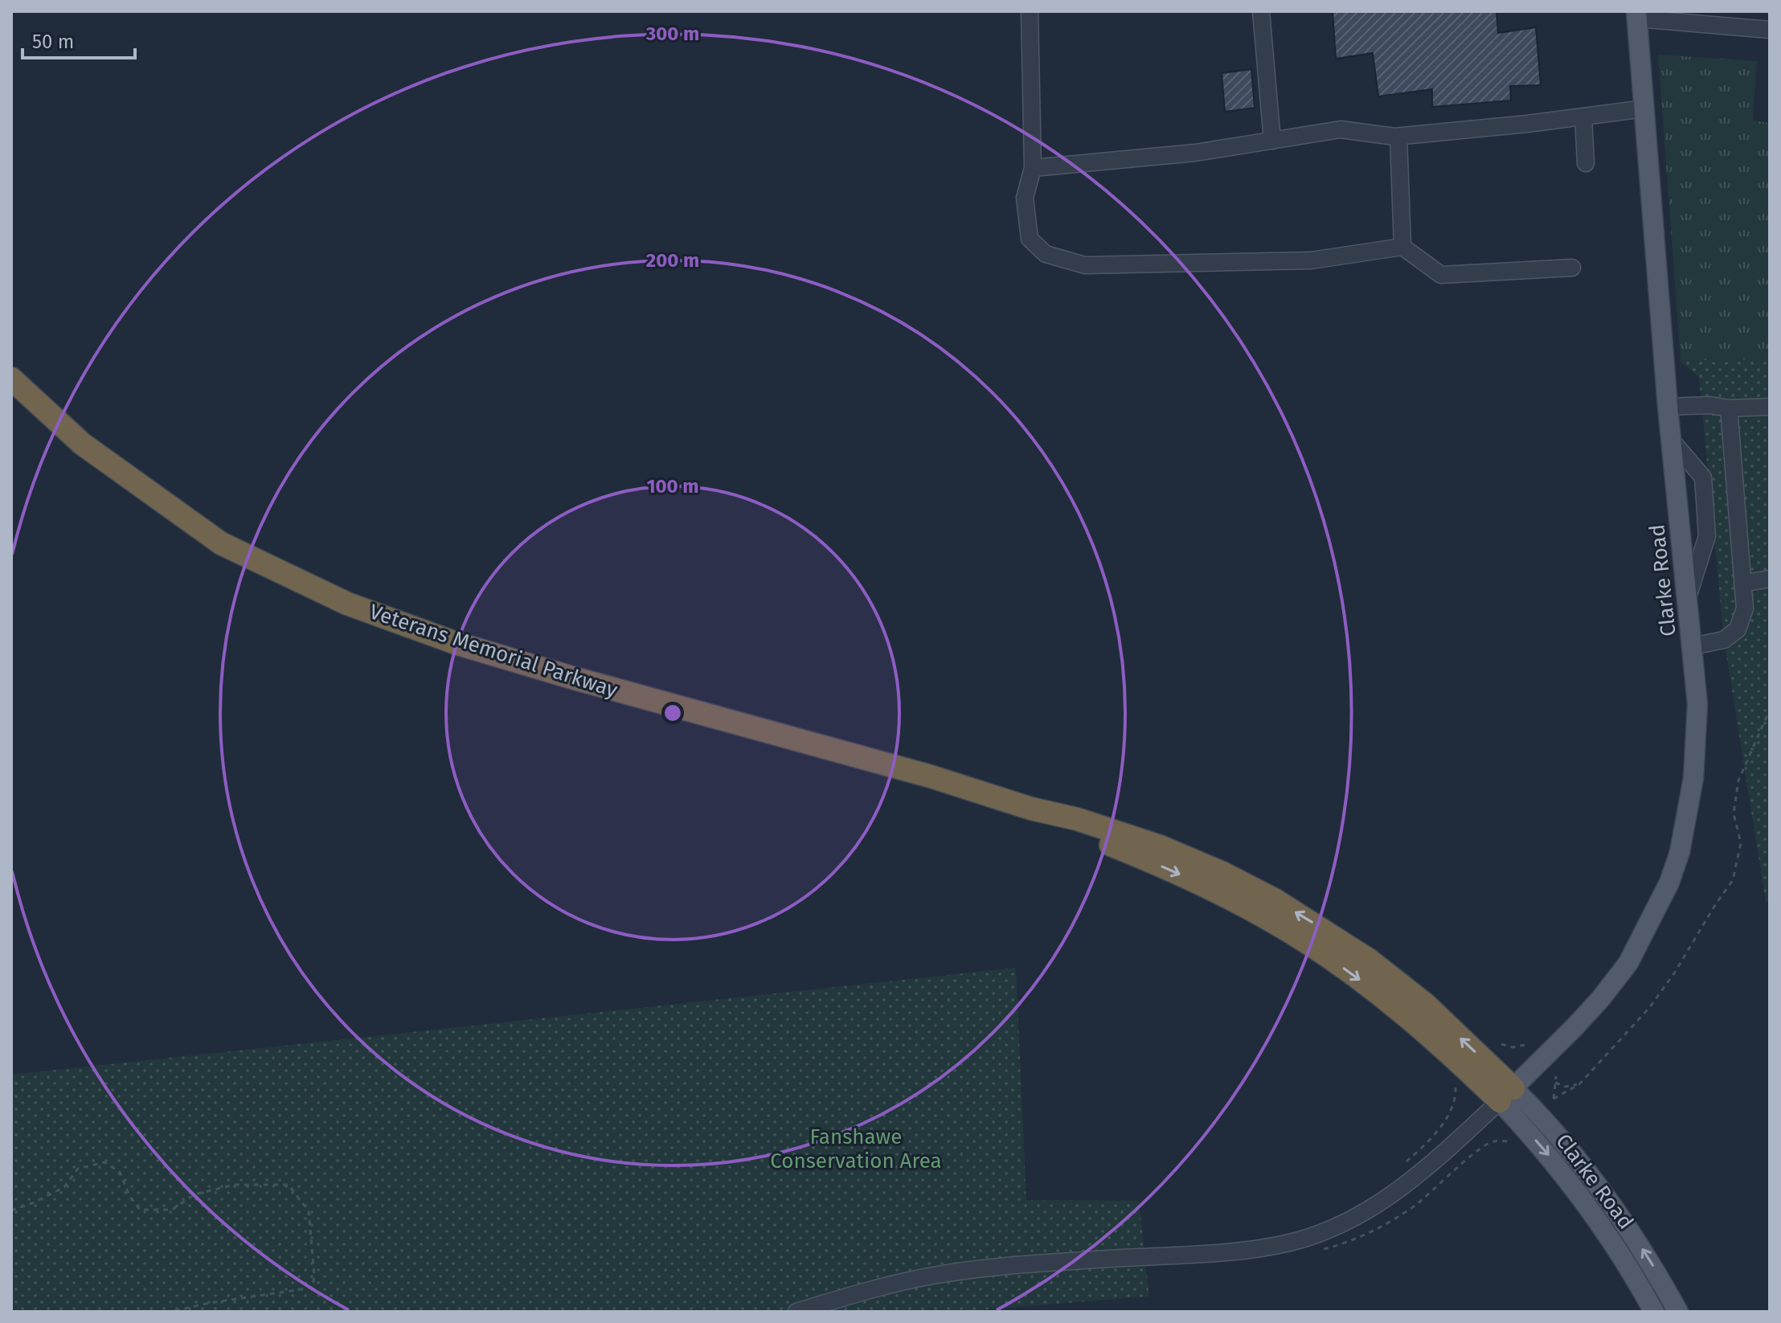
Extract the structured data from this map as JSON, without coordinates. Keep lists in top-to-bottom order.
{
  "streets": {
    "highway": ["Veterans Memorial Parkway"],
    "main road": ["Clarke Road"]
  },
  "crossings": [
    ["Clarke Road", "Veterans Memorial Parkway"]
  ],
  "parks": ["Fanshawe Conservation Area"],
  "scale_bar": "50 m",
  "rings": ["300 m", "200 m", "100 m"]
}
